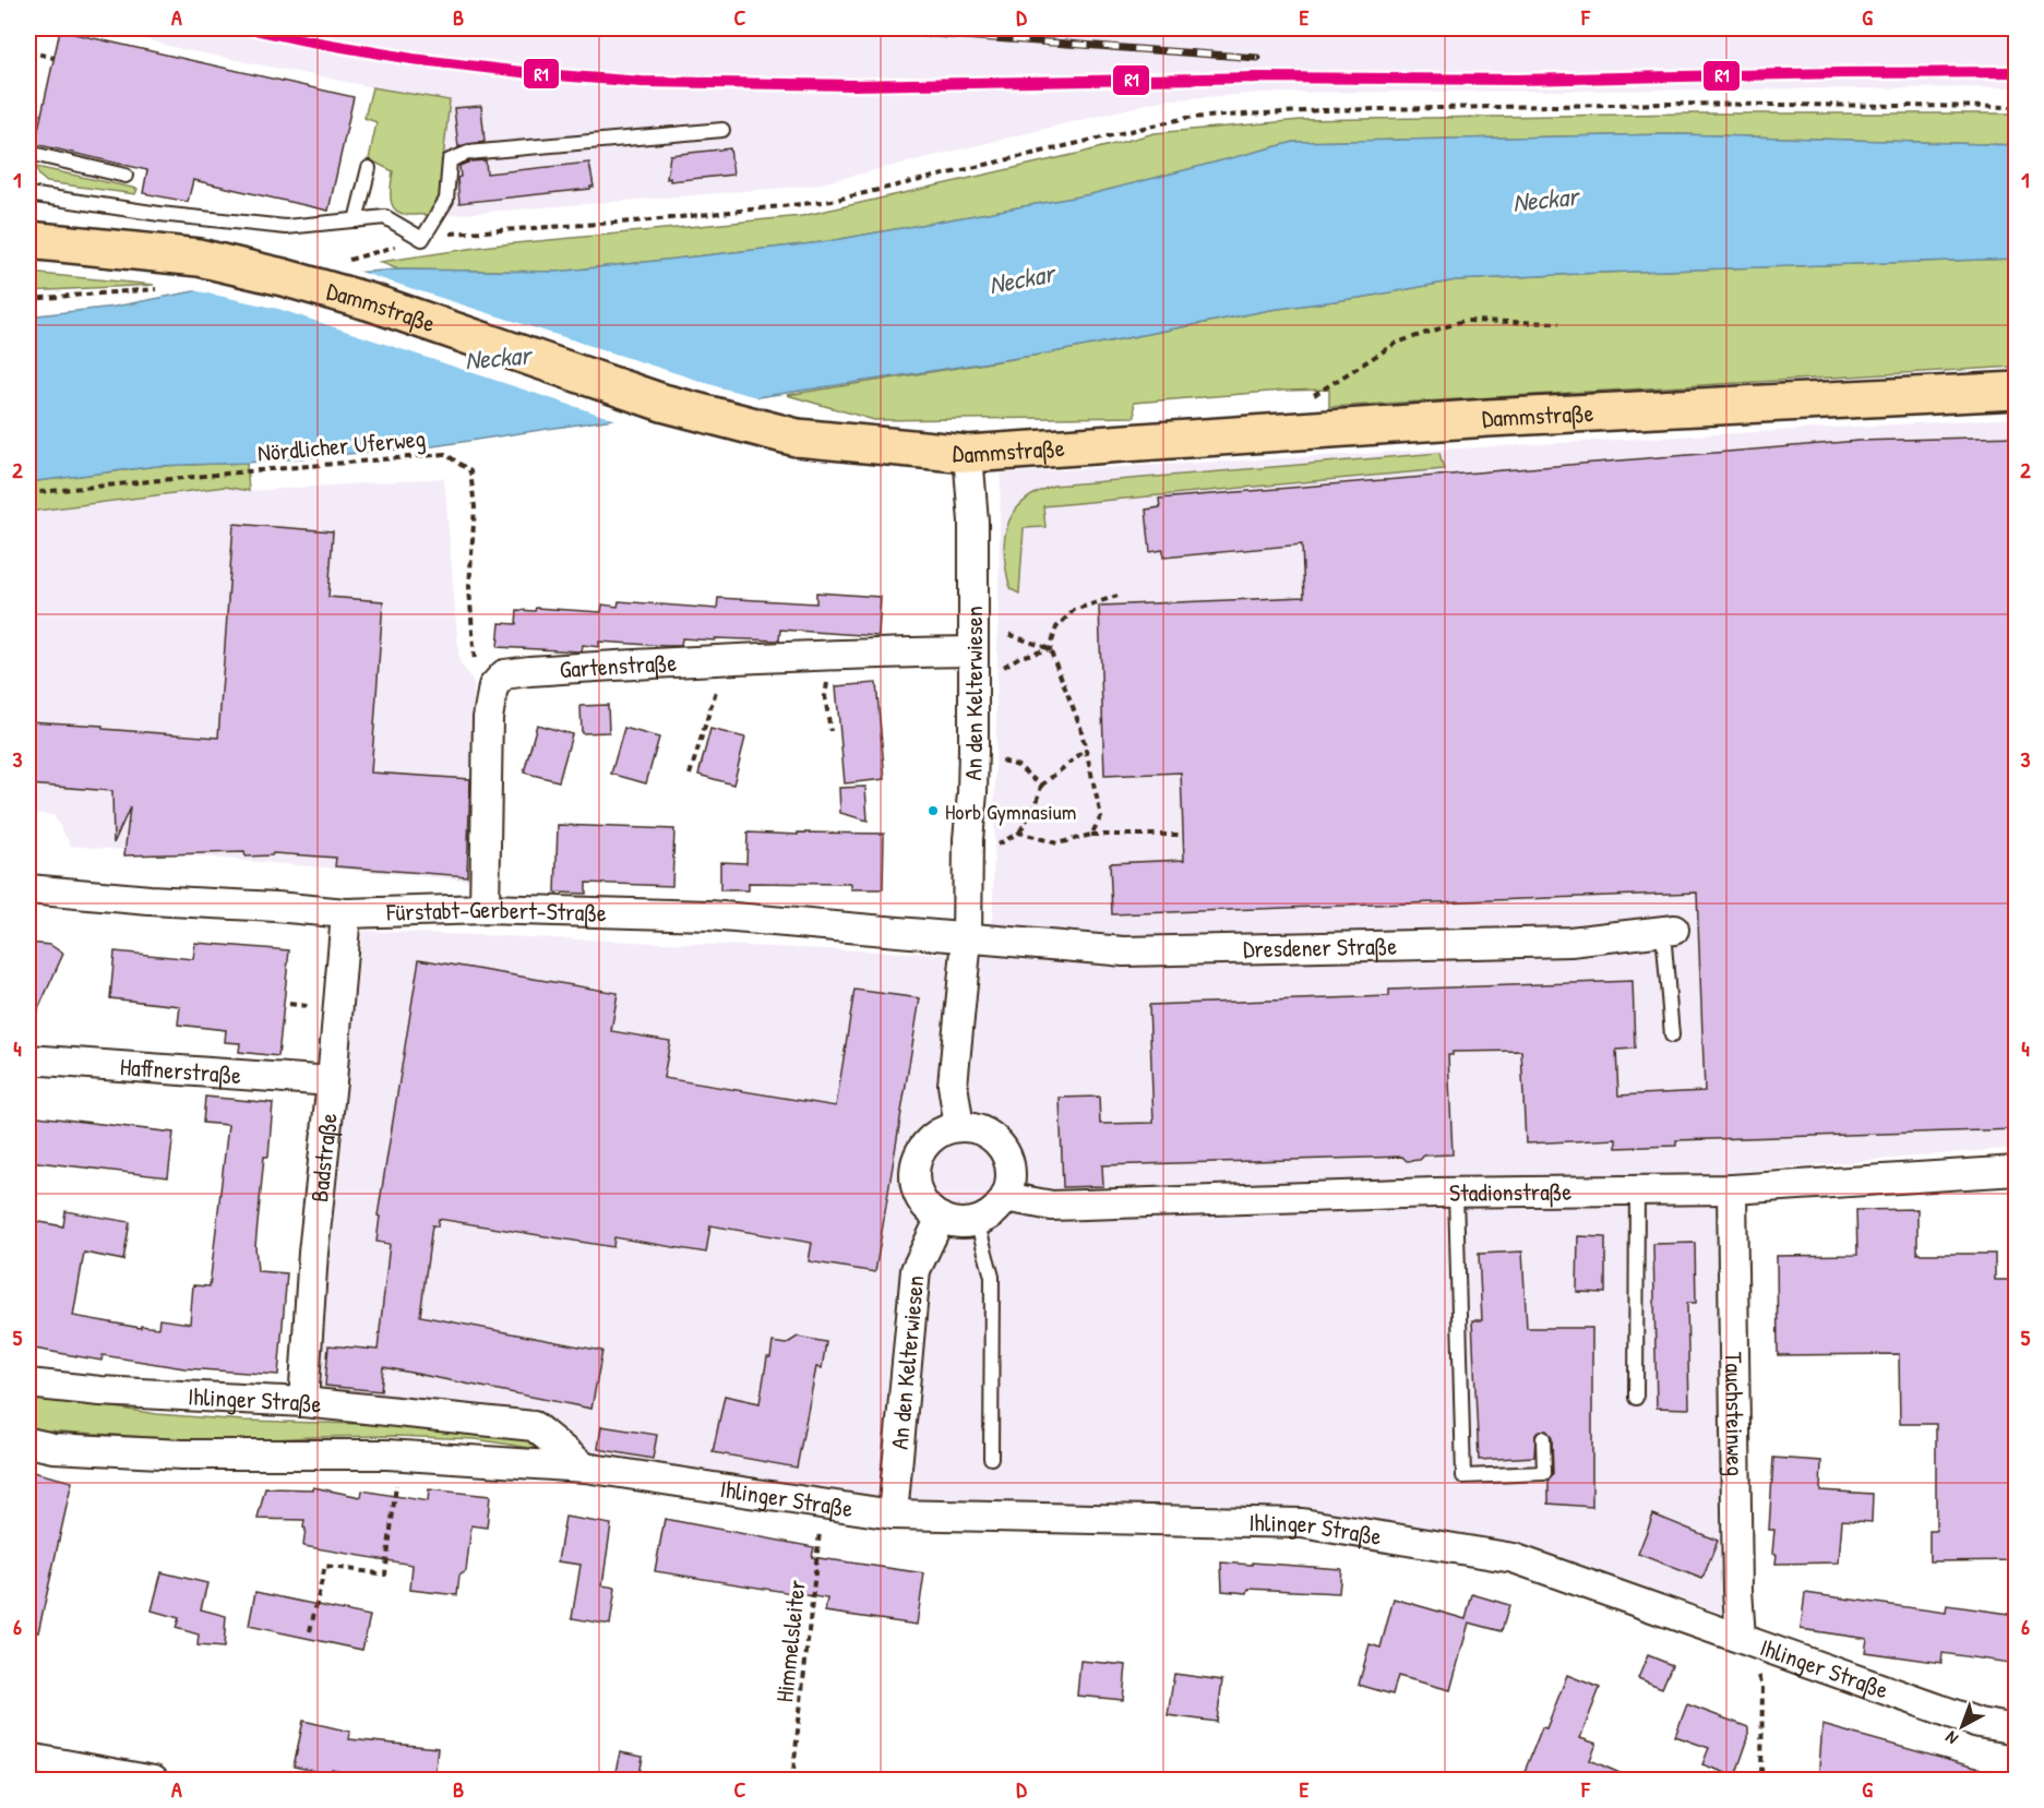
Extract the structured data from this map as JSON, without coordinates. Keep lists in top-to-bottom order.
{
  "streets": {
    "main road": ["Dammstraße"],
    "street": [
      "Gartenstraße",
      "An den Kelterwiesen",
      "Fürstabt-Gerbert-Straße",
      "Dresdener Straße",
      "Haffnerstraße",
      "Badstraße",
      "Stadionstraße",
      "Ihlinger Straße",
      "Tauchsteinweg"
    ],
    "path": ["Nördlicher Uferweg", "Himmelsleiter"]
  },
  "crossings": [
    ["Dammstraße", "An den Kelterwiesen"],
    ["Nördlicher Uferweg", "Gartenstraße"],
    ["Gartenstraße", "An den Kelterwiesen"],
    ["An den Kelterwiesen", "Fürstabt-Gerbert-Straße"],
    ["An den Kelterwiesen", "Dresdener Straße"],
    ["An den Kelterwiesen", "Stadionstraße"],
    ["An den Kelterwiesen", "Ihlinger Straße"],
    ["Fürstabt-Gerbert-Straße", "Dresdener Straße"],
    ["Fürstabt-Gerbert-Straße", "Badstraße"],
    ["Haffnerstraße", "Badstraße"],
    ["Badstraße", "Ihlinger Straße"],
    ["Stadionstraße", "Tauchsteinweg"],
    ["Ihlinger Straße", "Tauchsteinweg"],
    ["Ihlinger Straße", "Himmelsleiter"]
  ],
  "water": ["Neckar"],
  "places": ["Horb Gymnasium"],
  "lines": ["transit line R1"],
  "north": "bottom left",
  "grid": {
    "columns": [
      "A",
      "B",
      "C",
      "D",
      "E",
      "F",
      "G"
    ],
    "rows": [
      "1",
      "2",
      "3",
      "4",
      "5",
      "6"
    ]
  }
}
